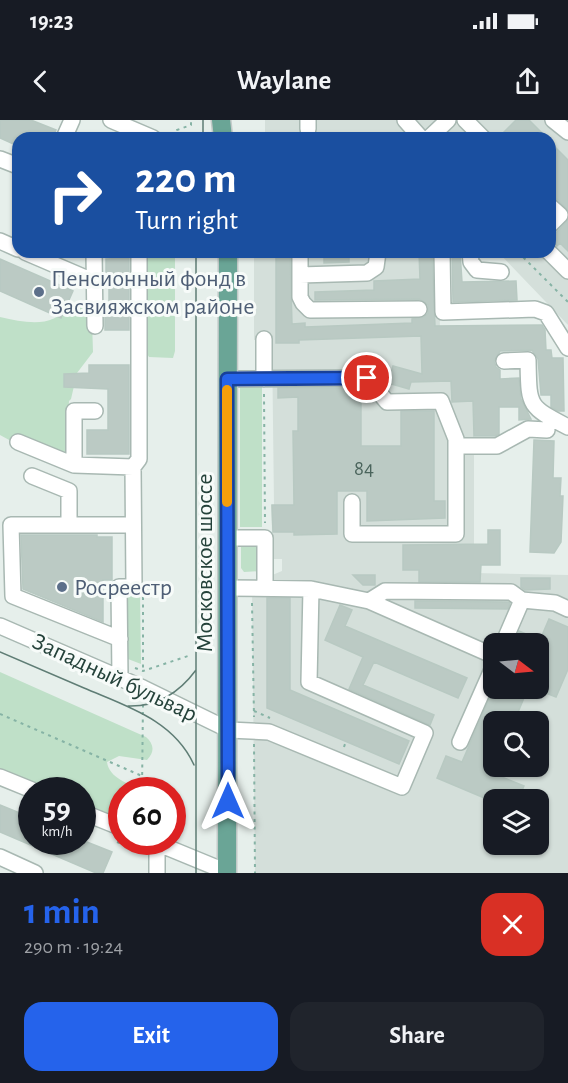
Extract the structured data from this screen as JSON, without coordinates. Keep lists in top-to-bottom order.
{
  "streets": {
    "main road": ["Московское шоссе"],
    "street": ["Западный бульвар"]
  },
  "crossings": [
    ["Московское шоссе", "Западный бульвар"]
  ],
  "places": ["Пенсионный фонд в Засвияжском районе", "Росреестр"],
  "house_numbers": ["84"],
  "north": "right",
  "page": {
    "status": "19:23",
    "header": "Waylane",
    "turn": ["220 m", "Turn right"],
    "speed": "59 km/h",
    "limit": "60",
    "heading": ["1 min", "290 m · 19:24"],
    "buttons": ["Exit", "Share"]
  }
}
